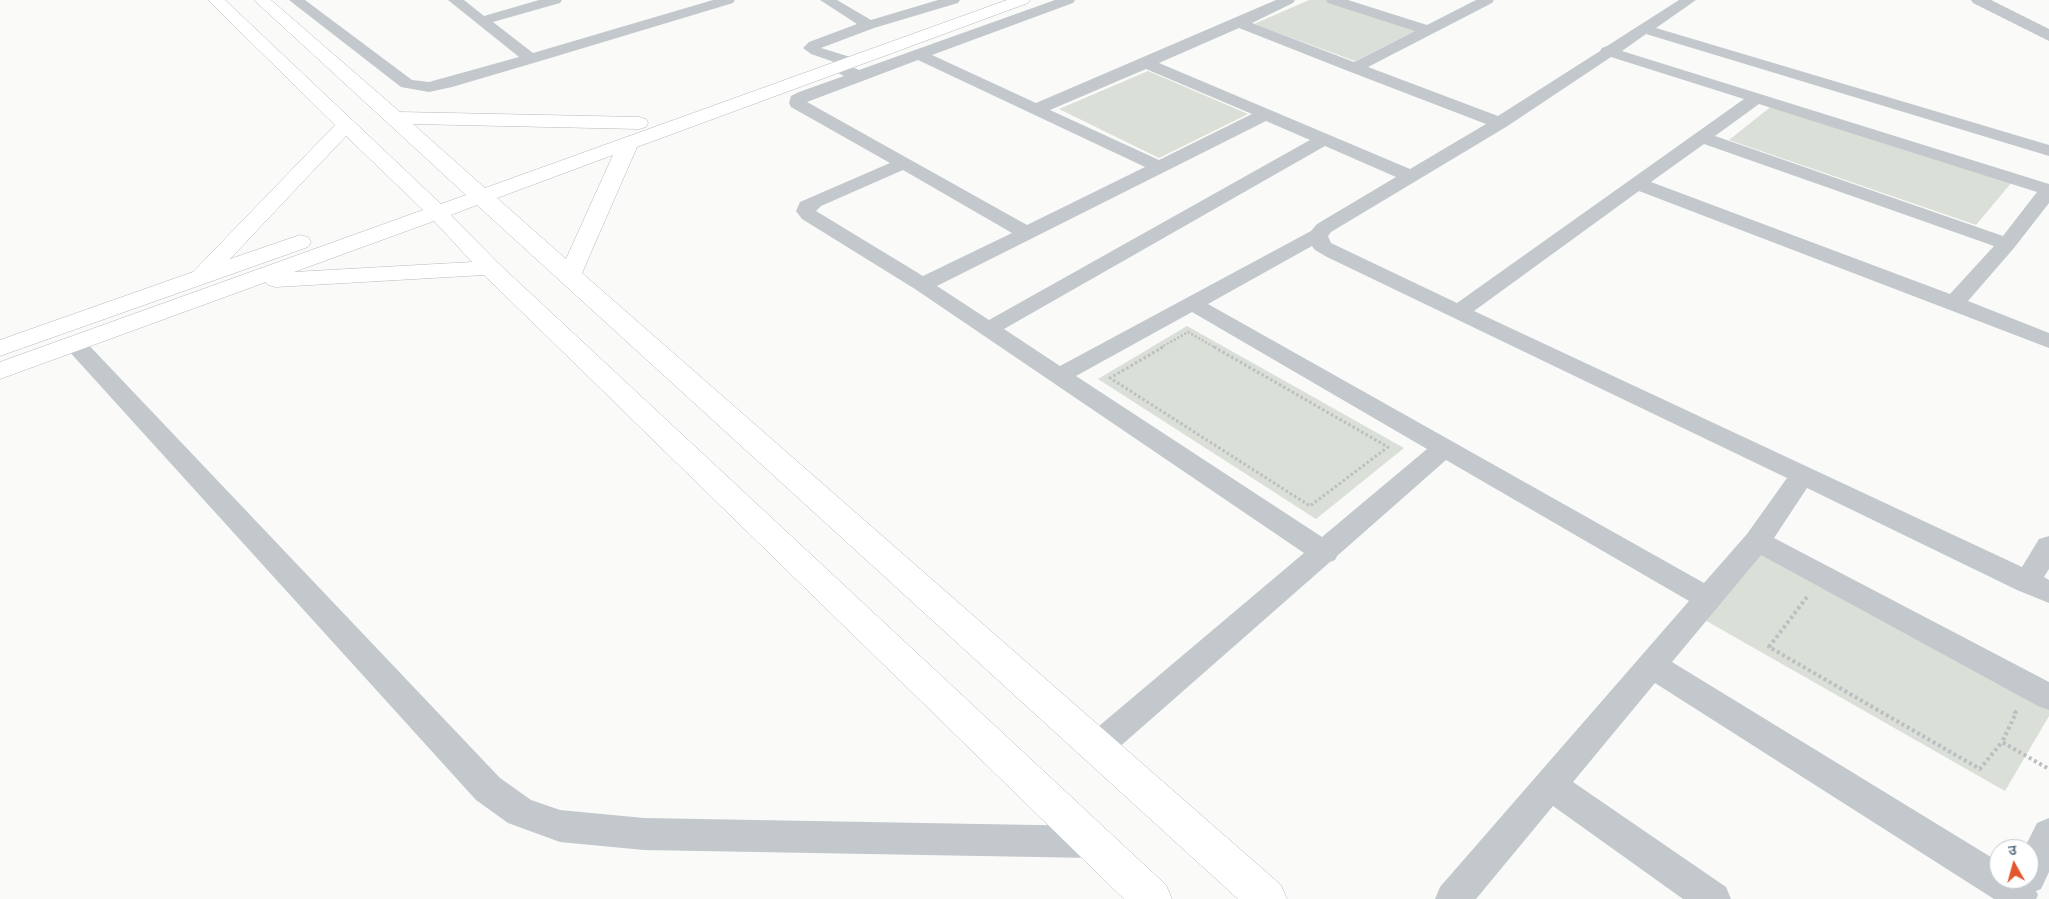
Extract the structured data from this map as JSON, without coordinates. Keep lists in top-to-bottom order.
{
  "north": "top"
}
